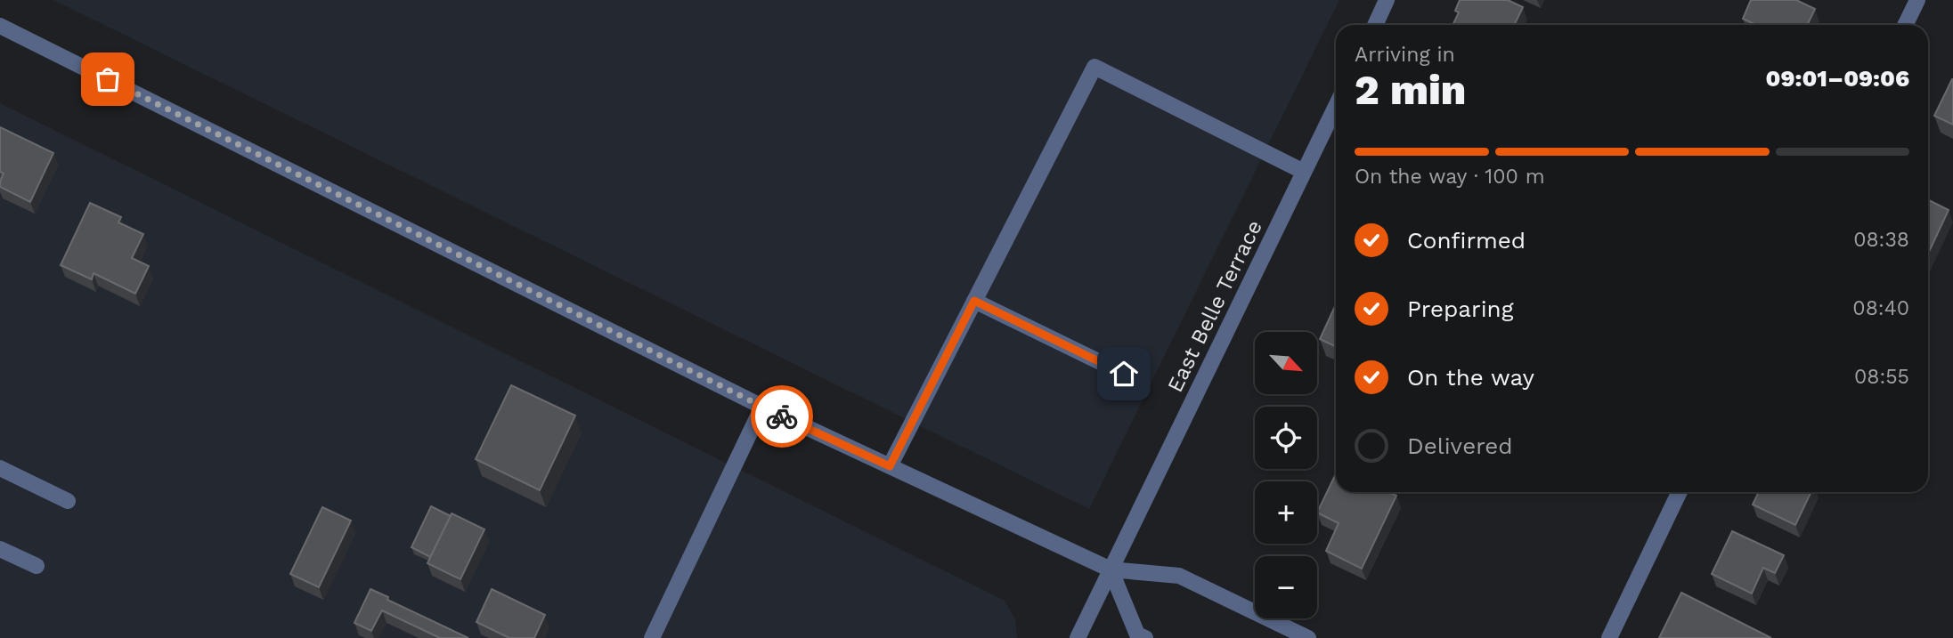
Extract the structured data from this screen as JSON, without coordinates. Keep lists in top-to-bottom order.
{
  "streets": {
    "street": ["East Belle Terrace"]
  },
  "north": "bottom right",
  "page": {
    "heading": ["2 min", "Arriving in", "09:01–09:06"],
    "bar": "On the way · 100 m",
    "list": [
      ["Confirmed", "08:38"],
      ["Preparing", "08:40"],
      ["On the way", "08:55"],
      "Delivered"
    ],
    "map_buttons": ["+", "−"]
  }
}
